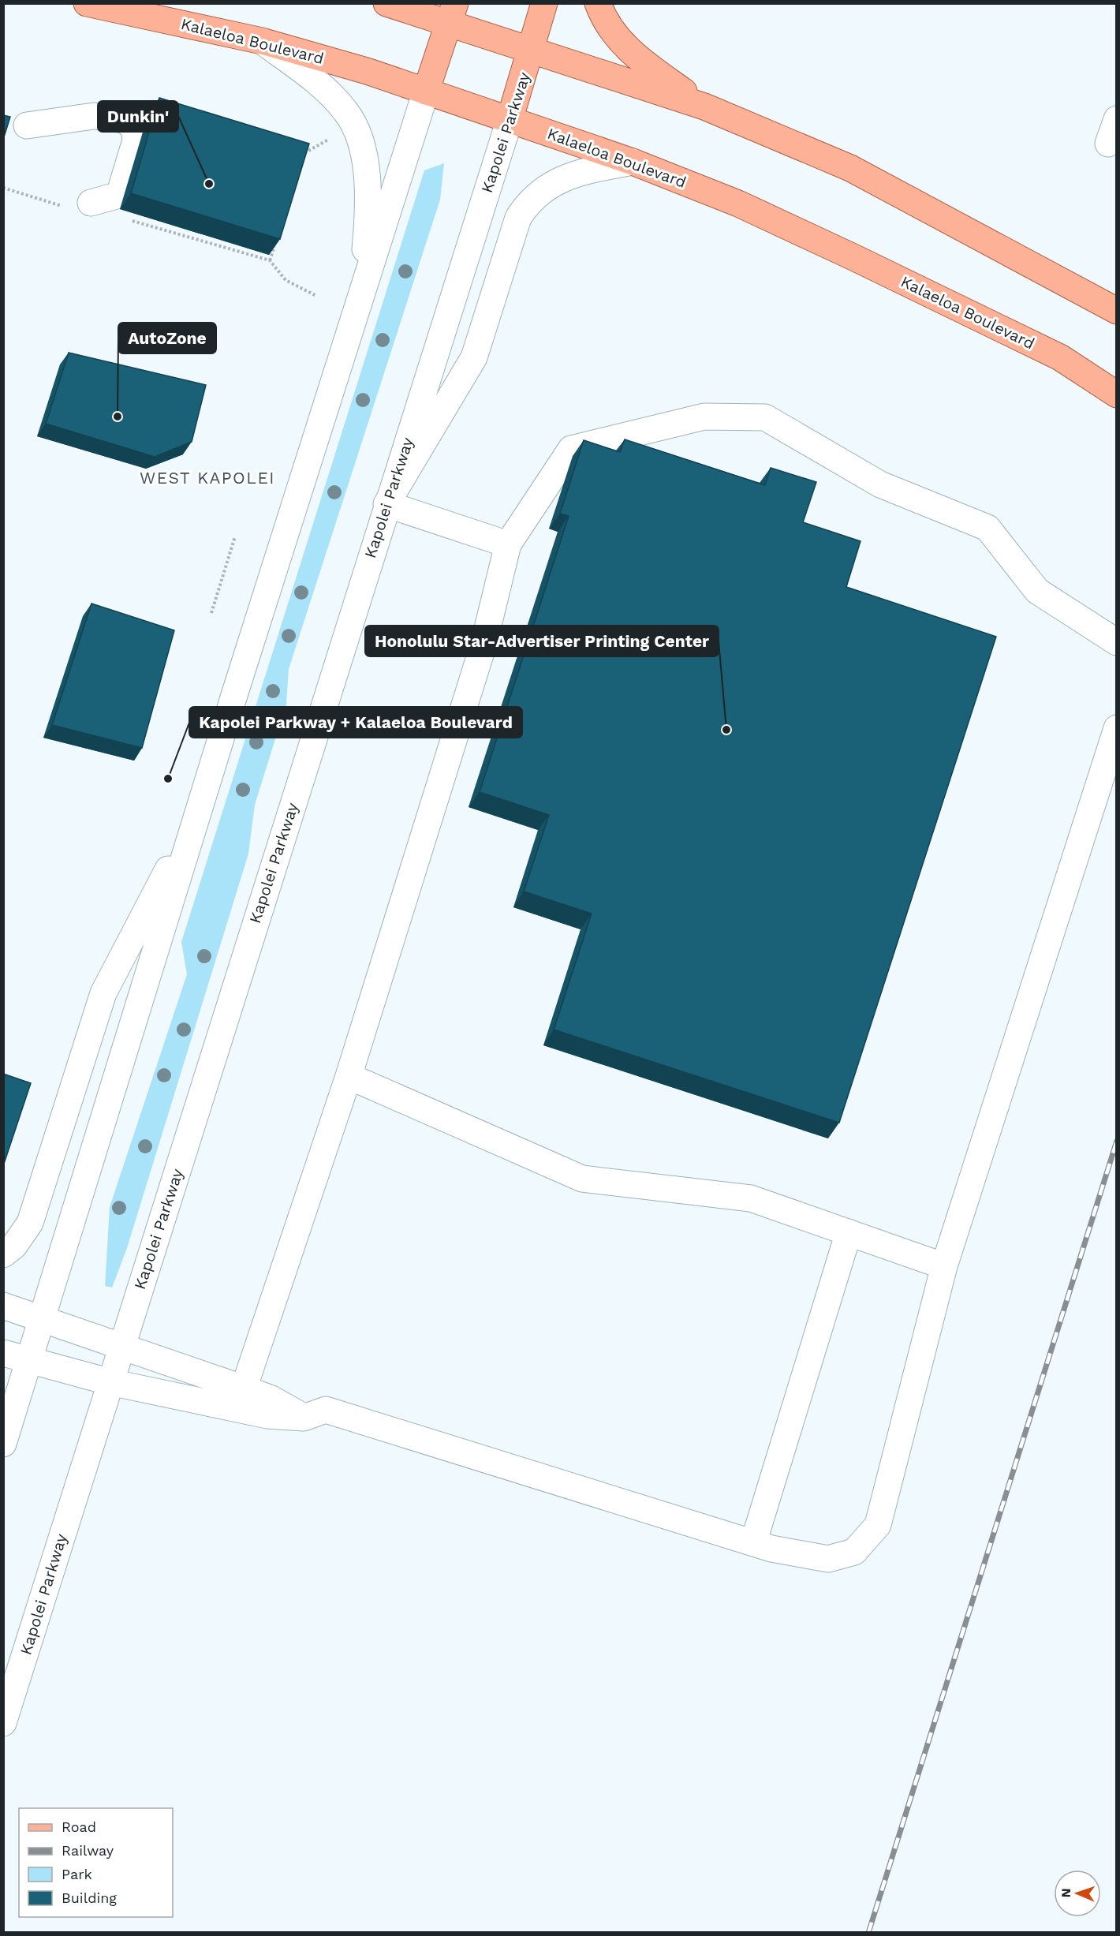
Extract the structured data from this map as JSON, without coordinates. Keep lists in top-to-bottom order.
{
  "streets": {
    "main road": ["Kalaeloa Boulevard", "Kapolei Parkway"]
  },
  "crossings": [
    ["Kalaeloa Boulevard", "Kapolei Parkway"]
  ],
  "districts": ["WEST KAPOLEI"],
  "places": [
    "Dunkin'",
    "AutoZone",
    "Honolulu Star-Advertiser Printing Center",
    "Kapolei Parkway + Kalaeloa Boulevard"
  ],
  "legend": [
    "Road",
    "Railway",
    "Park",
    "Building"
  ],
  "north": "left"
}
